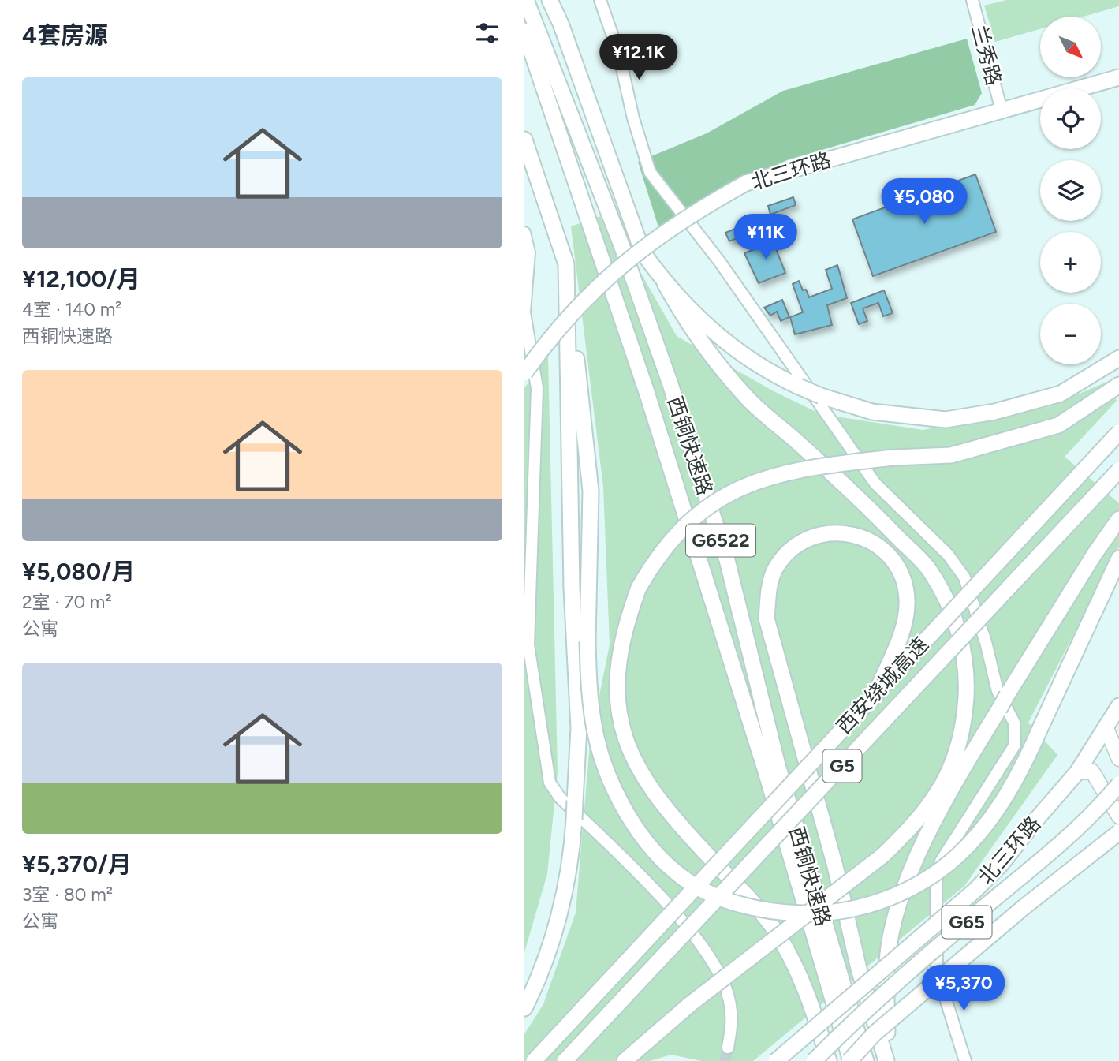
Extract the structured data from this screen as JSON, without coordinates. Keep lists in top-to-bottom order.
{
  "streets": {
    "highway": [
      "北三环路",
      "西铜快速路",
      "G6522",
      "西安绕城高速",
      "G5",
      "G65"
    ],
    "street": ["兰秀路"]
  },
  "crossings": [
    ["兰秀路", "北三环路"],
    ["西铜快速路", "G65"]
  ],
  "north": "bottom right",
  "page": {
    "heading": "4套房源",
    "map_buttons": ["+", "−"],
    "price": [
      "¥12.1K",
      "¥5,080",
      "¥11K",
      "¥5,370"
    ],
    "list": [
      {
        "name": "¥12,100/月",
        "note": "4室 · 140 m² · 西铜快速路"
      },
      {
        "name": "¥5,080/月",
        "note": "2室 · 70 m² · 公寓"
      },
      {
        "name": "¥5,370/月",
        "note": "3室 · 80 m² · 公寓"
      }
    ]
  }
}
